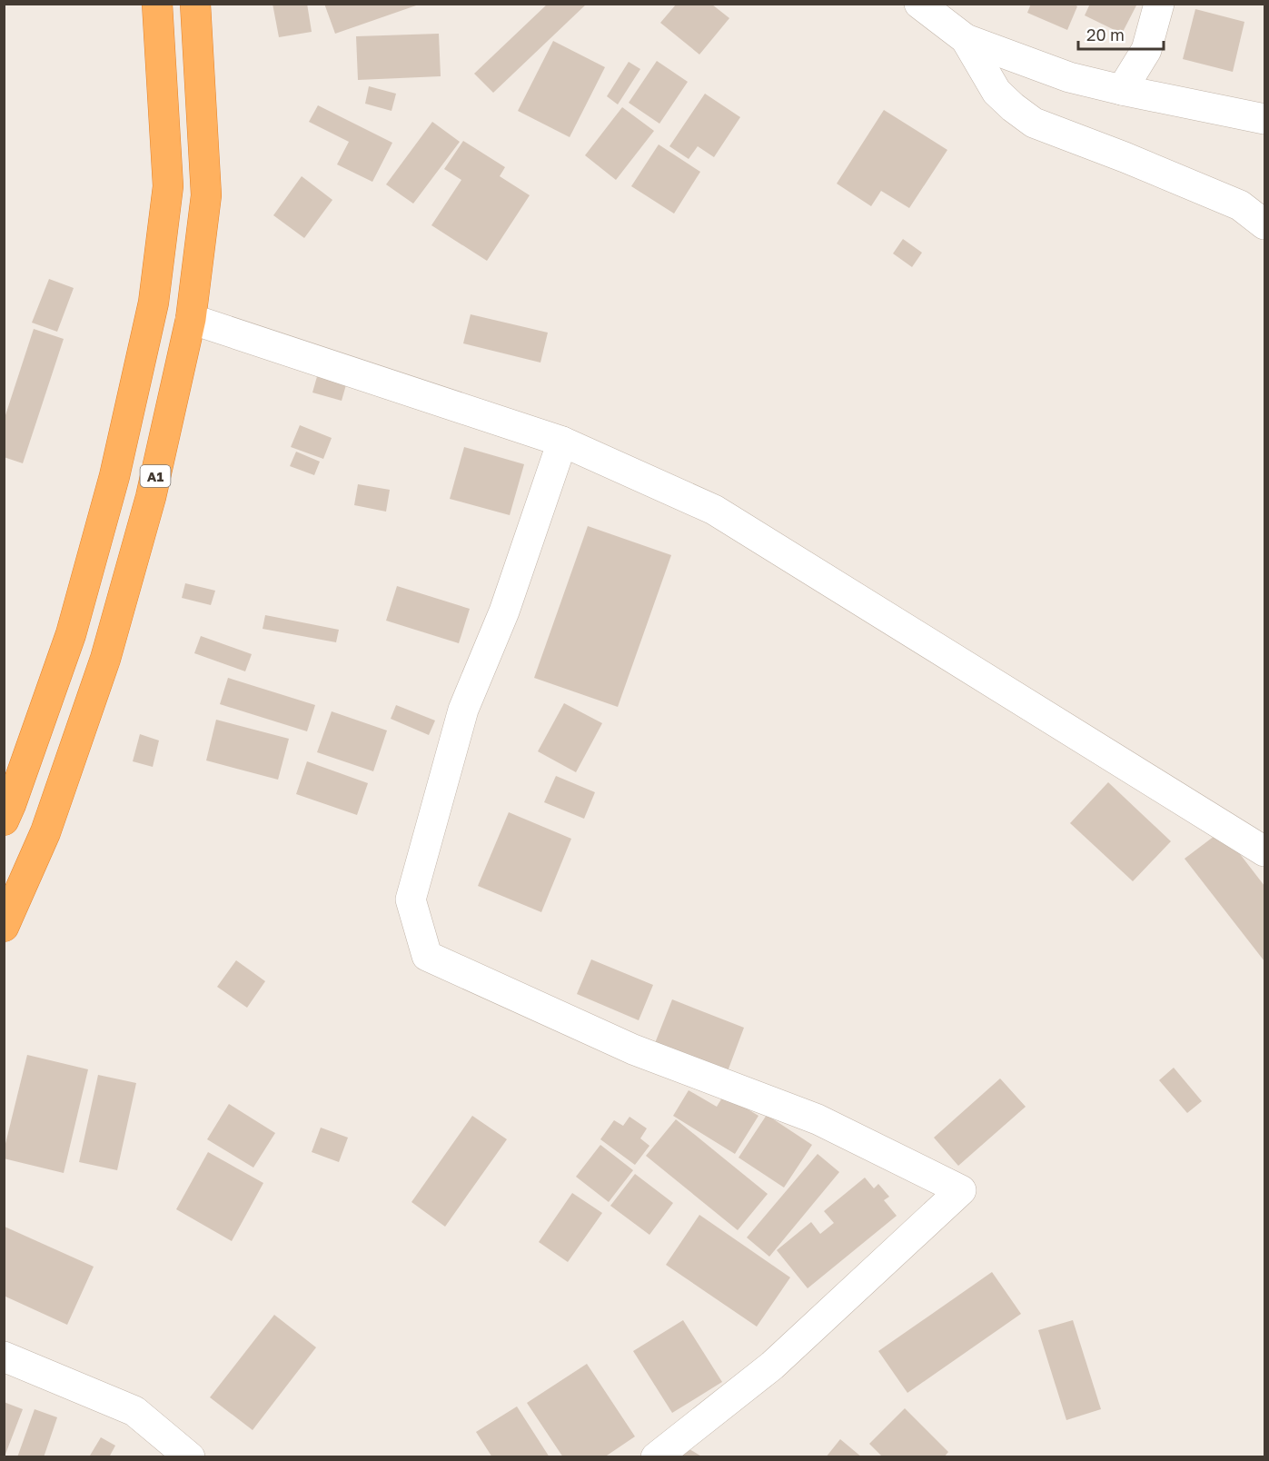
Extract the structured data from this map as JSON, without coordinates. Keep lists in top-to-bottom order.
{
  "streets": {
    "highway": ["A1"]
  },
  "scale_bar": "20 m"
}
